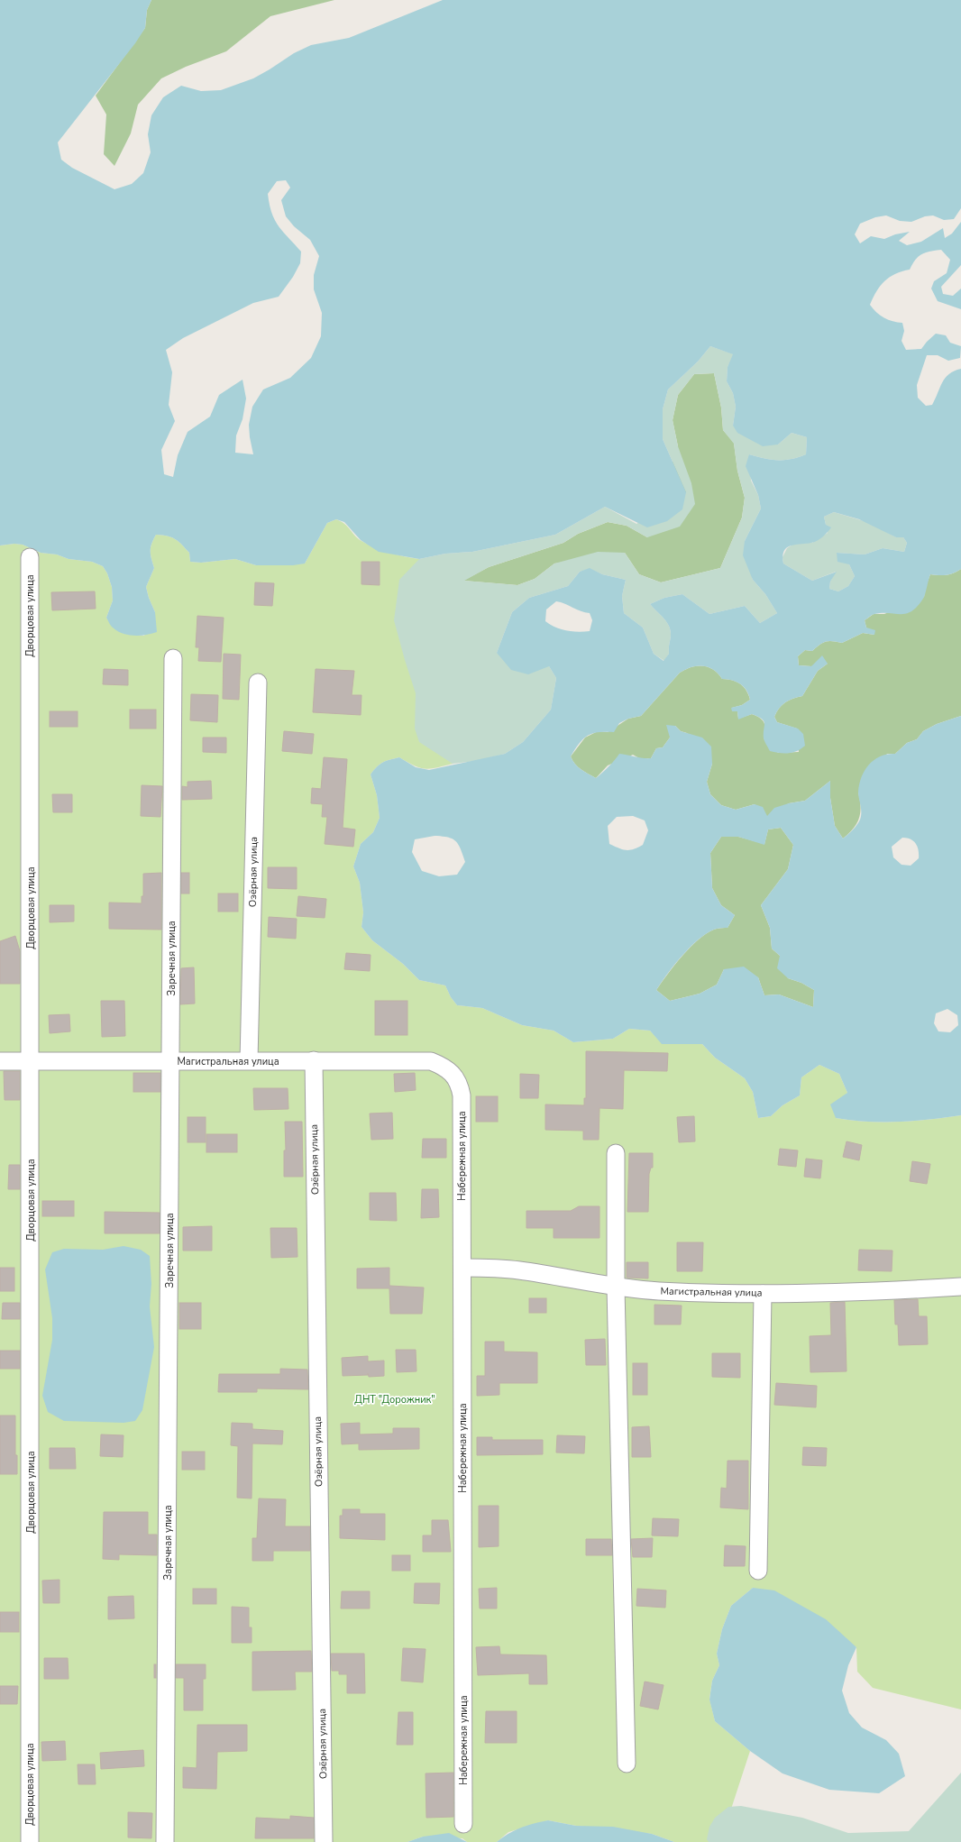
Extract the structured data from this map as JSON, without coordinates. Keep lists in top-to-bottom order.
{
  "streets": {
    "street": [
      "Дворцовая улица",
      "Озёрная улица",
      "Заречная улица",
      "Магистральная улица",
      "Набережная улица"
    ]
  },
  "crossings": [
    ["Дворцовая улица", "Магистральная улица"],
    ["Озёрная улица", "Магистральная улица"],
    ["Заречная улица", "Магистральная улица"],
    ["Магистральная улица", "Набережная улица"]
  ],
  "parks": ["ДНТ \"Дорожник\""]
}
